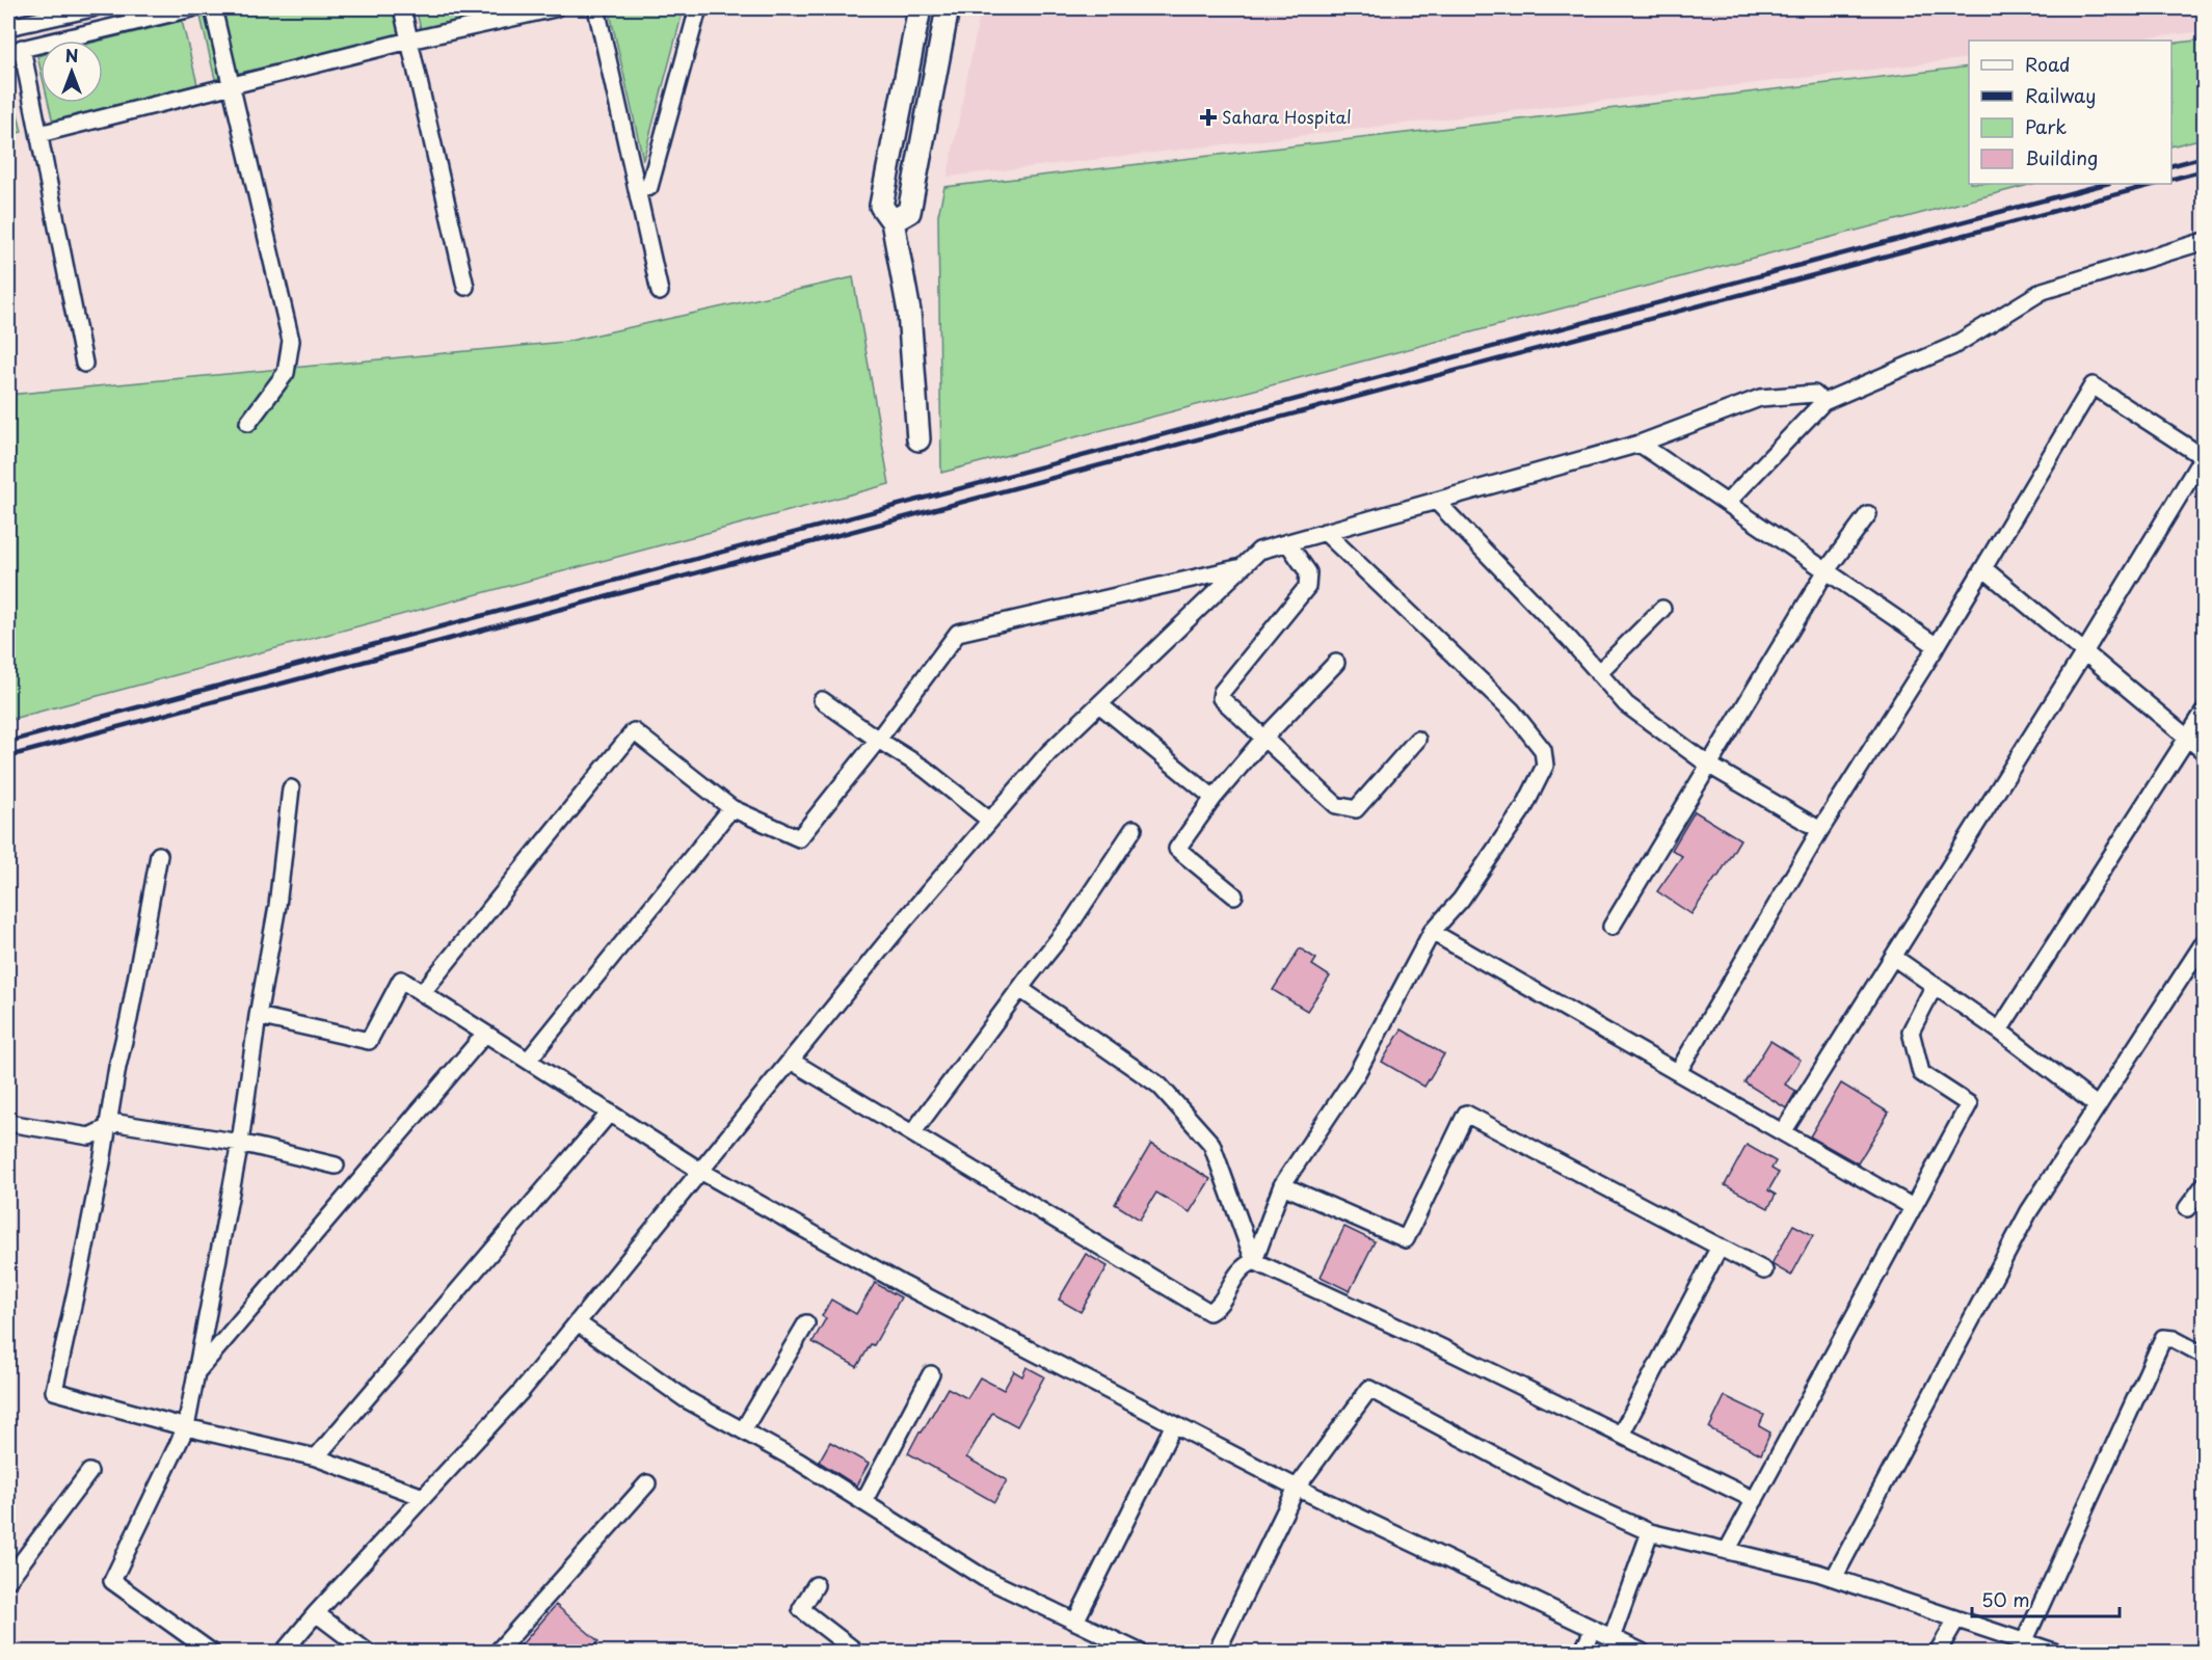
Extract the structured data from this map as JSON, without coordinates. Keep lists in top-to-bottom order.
{
  "places": {
    "health": ["Sahara Hospital"]
  },
  "legend": [
    "Road",
    "Railway",
    "Park",
    "Building"
  ],
  "scale_bar": "50 m",
  "north": "top"
}
